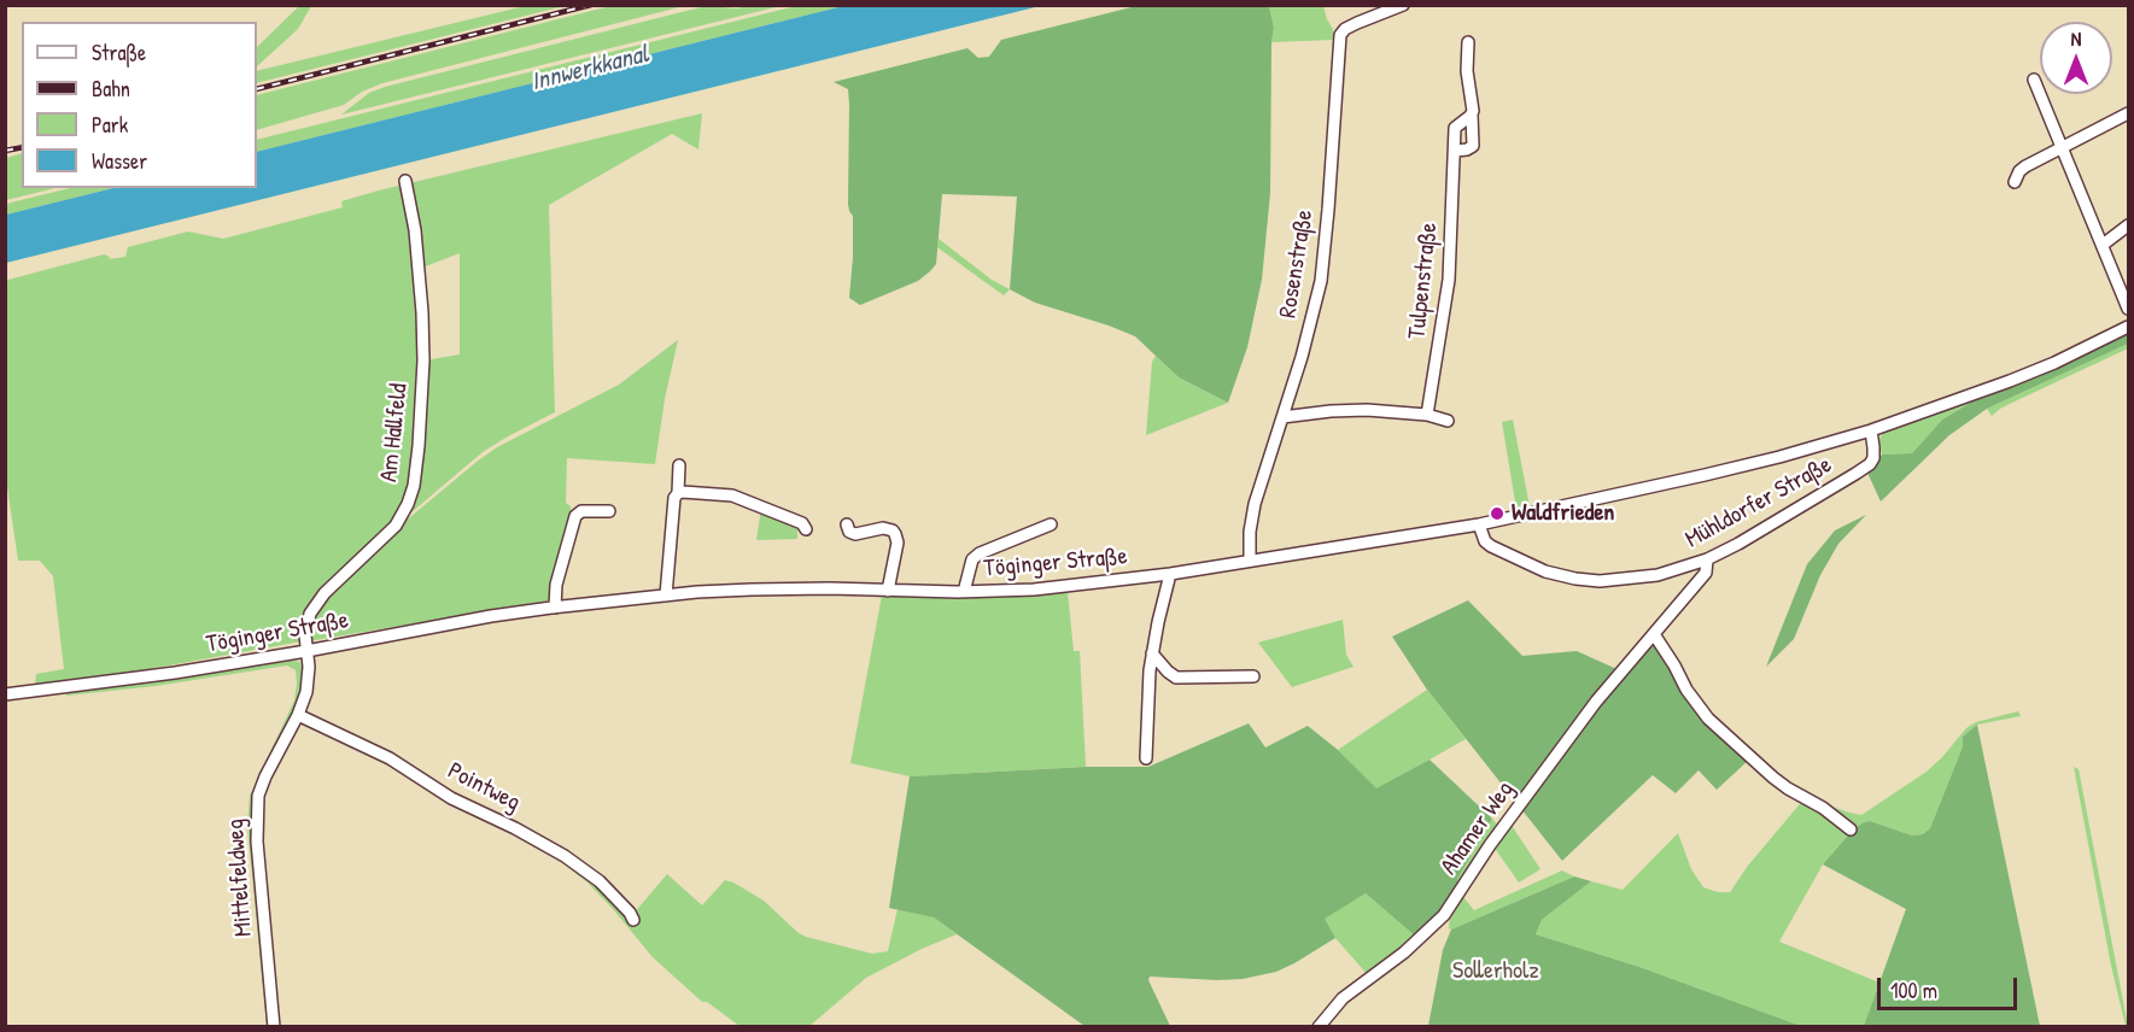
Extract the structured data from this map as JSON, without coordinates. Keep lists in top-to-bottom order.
{
  "streets": {
    "street": [
      "Rosenstraße",
      "Tulpenstraße",
      "Am Hallfeld",
      "Mühldorfer Straße",
      "Töginger Straße",
      "Pointweg",
      "Ahamer Weg",
      "Mittelfeldweg"
    ]
  },
  "crossings": [
    ["Rosenstraße", "Mühldorfer Straße"],
    ["Am Hallfeld", "Töginger Straße"],
    ["Am Hallfeld", "Mittelfeldweg"],
    ["Mühldorfer Straße", "Töginger Straße"],
    ["Mühldorfer Straße", "Ahamer Weg"],
    ["Töginger Straße", "Mittelfeldweg"],
    ["Pointweg", "Mittelfeldweg"]
  ],
  "water": ["Innwerkkanal"],
  "parks": ["Sollerholz"],
  "places": ["Waldfrieden"],
  "legend": [
    "Straße",
    "Bahn",
    "Park",
    "Wasser"
  ],
  "scale_bar": "100 m",
  "north": "top"
}
